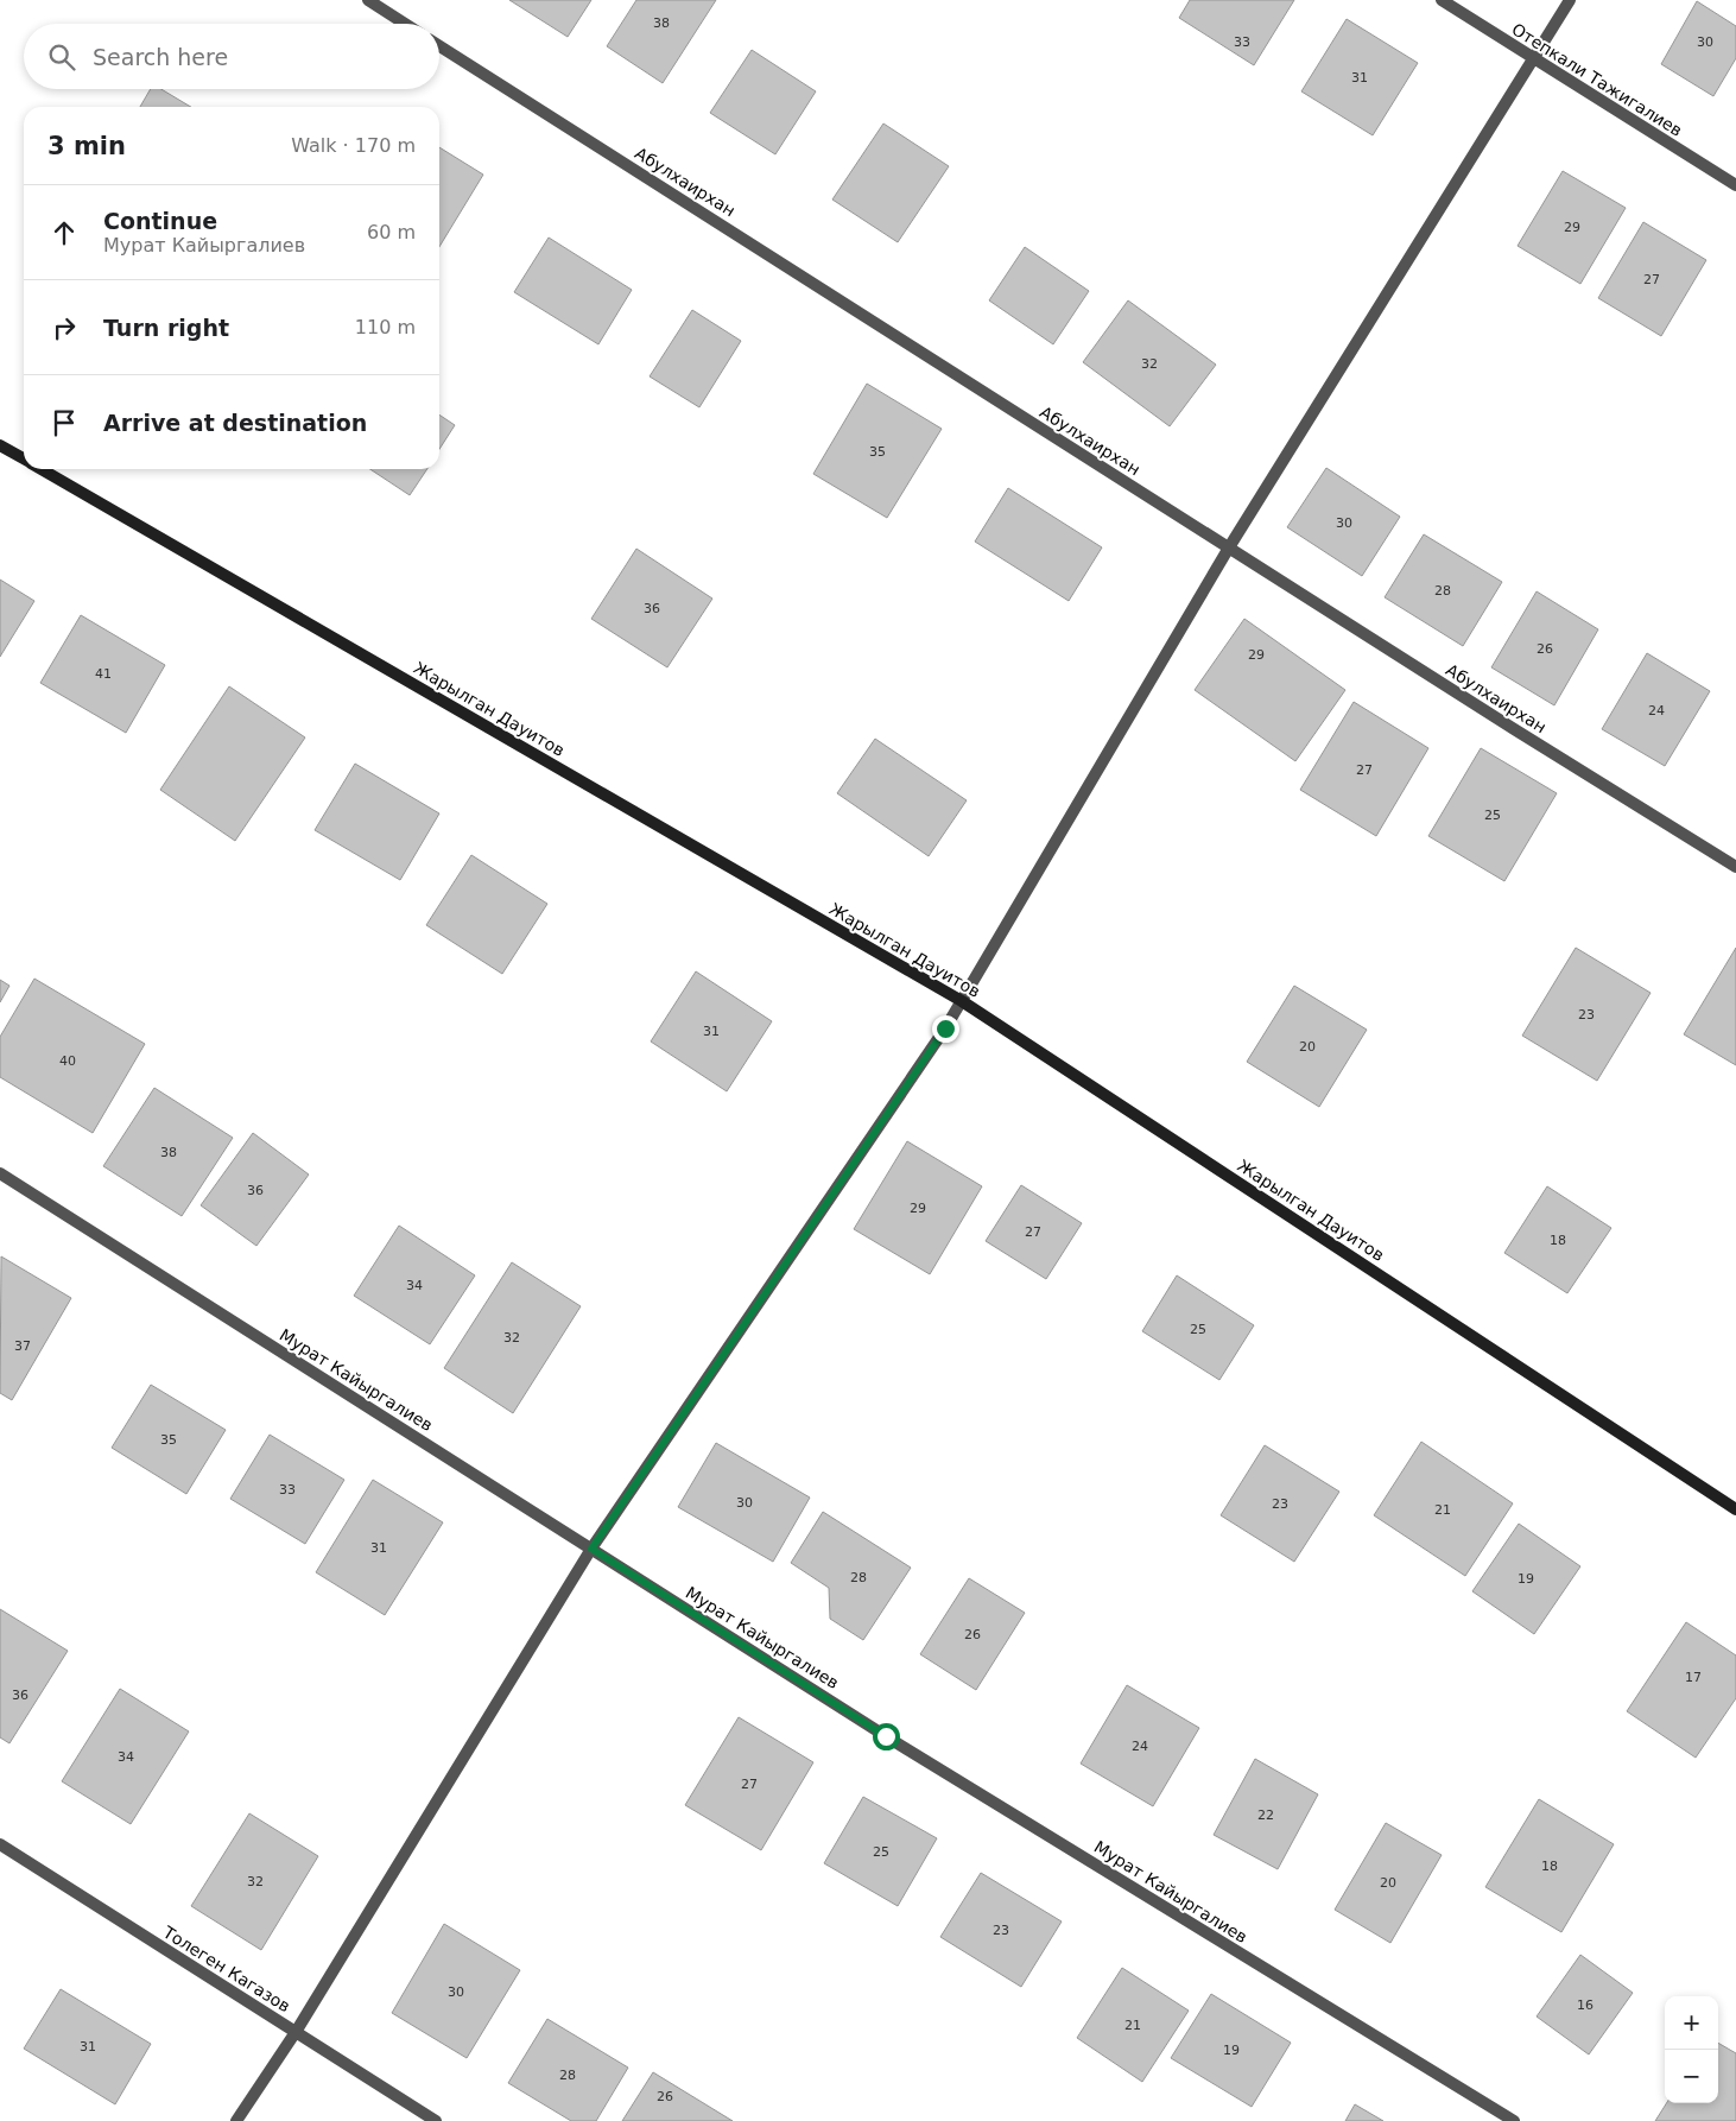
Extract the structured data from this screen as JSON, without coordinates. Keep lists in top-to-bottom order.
{
  "streets": {
    "street": [
      "Отепкали Тажигалиев",
      "Абулхаирхан",
      "Жарылган Дауитов",
      "Мурат Кайыргалиев",
      "Толеген Кагазов"
    ]
  },
  "house_numbers": [
    "38",
    "33",
    "30",
    "31",
    "29",
    "27",
    "32",
    "35",
    "30",
    "28",
    "36",
    "26",
    "29",
    "41",
    "24",
    "27",
    "25",
    "23",
    "31",
    "20",
    "40",
    "38",
    "36",
    "29",
    "27",
    "18",
    "34",
    "25",
    "32",
    "37",
    "35",
    "33",
    "30",
    "23",
    "21",
    "31",
    "28",
    "19",
    "26",
    "17",
    "36",
    "24",
    "34",
    "27",
    "22",
    "25",
    "18",
    "32",
    "20",
    "23",
    "30",
    "16",
    "21",
    "31",
    "19",
    "28",
    "26"
  ],
  "page": {
    "search": "Search here",
    "heading": ["3 min", "Walk · 170 m"],
    "list": [
      ["Continue", "Мурат Кайыргалиев", "60 m"],
      ["Turn right", "110 m"],
      "Arrive at destination"
    ],
    "map_buttons": ["+", "−"]
  }
}
